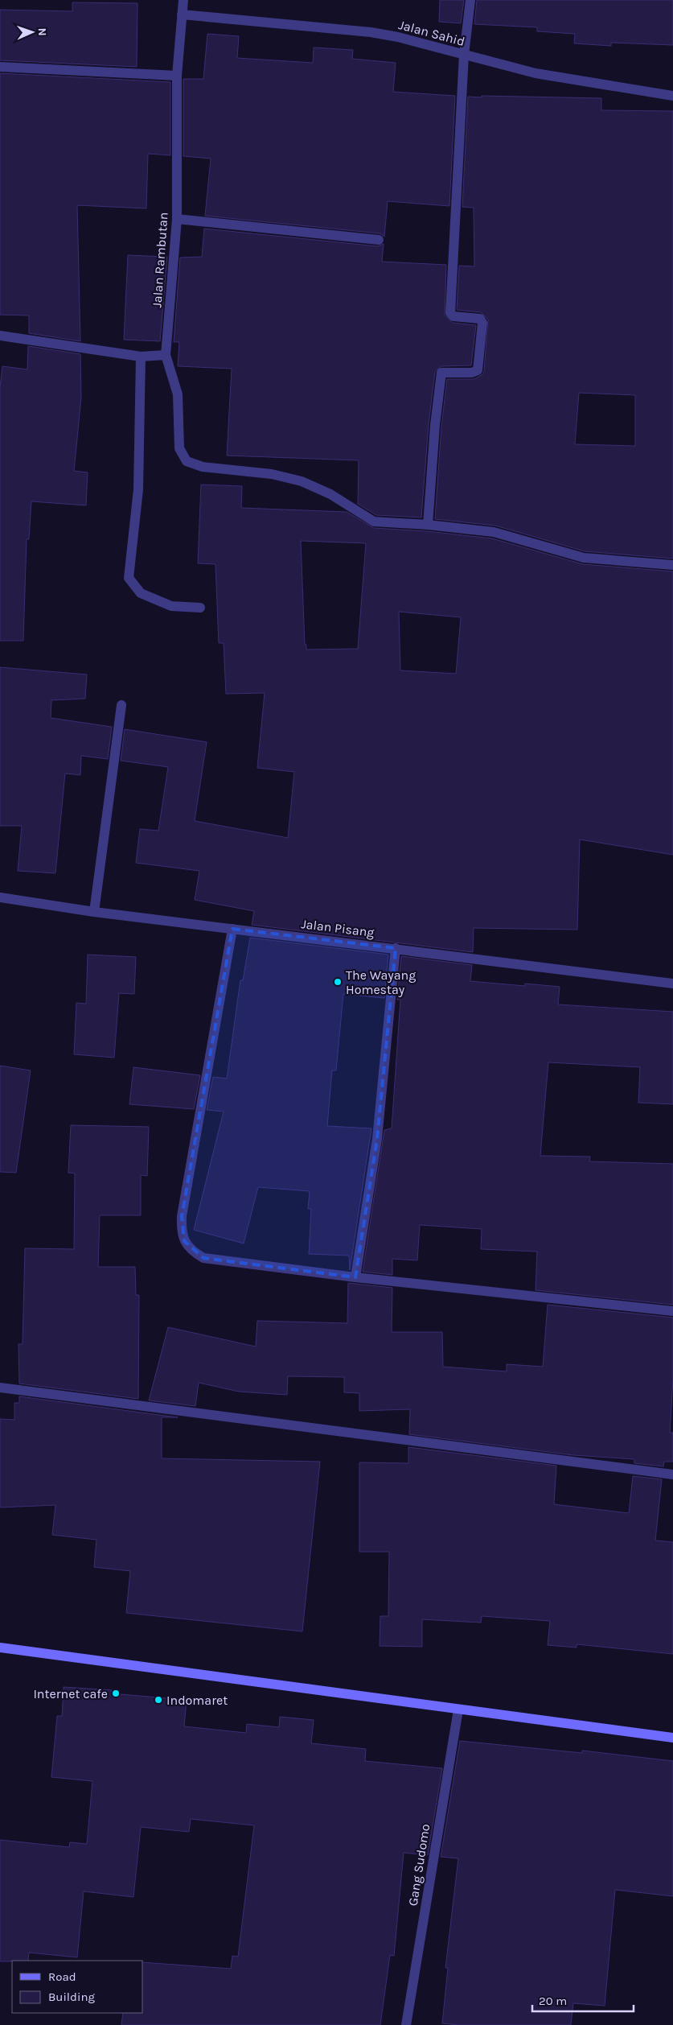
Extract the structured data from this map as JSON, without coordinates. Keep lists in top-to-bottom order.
{
  "streets": {
    "street": [
      "Jalan Sahid",
      "Jalan Rambutan",
      "Jalan Pisang",
      "Gang Sudomo"
    ]
  },
  "crossings": [
    ["Jalan Sahid", "Jalan Rambutan"]
  ],
  "places": ["The Wayang Homestay", "Internet cafe", "Indomaret"],
  "legend": ["Road", "Building"],
  "scale_bar": "20 m",
  "north": "right"
}
